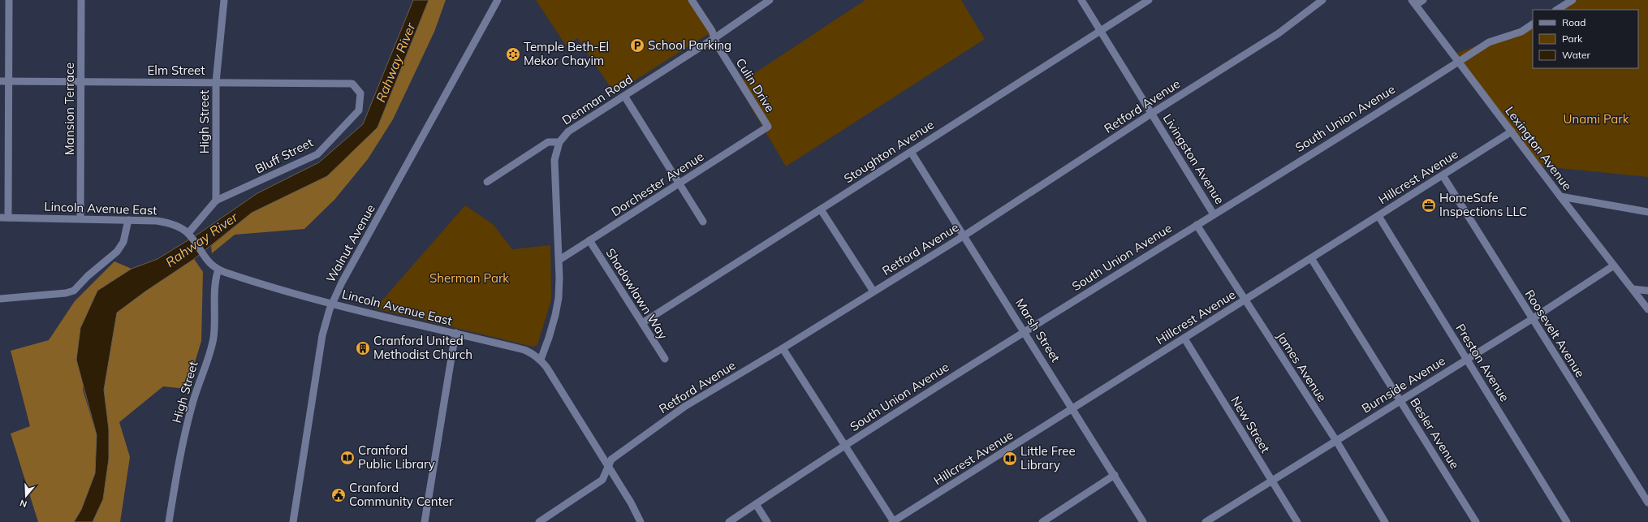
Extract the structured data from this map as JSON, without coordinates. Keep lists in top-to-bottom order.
{
  "streets": {
    "street": [
      "Elm Street",
      "Culin Drive",
      "Denman Road",
      "Retford Avenue",
      "Mansion Terrace",
      "South Union Avenue",
      "High Street",
      "Lexington Avenue",
      "Stoughton Avenue",
      "Bluff Street",
      "Livingston Avenue",
      "Hillcrest Avenue",
      "Dorchester Avenue",
      "Lincoln Avenue East",
      "Walnut Avenue",
      "Shadowlawn Way",
      "Marsh Street",
      "Roosevelt Avenue",
      "Preston Avenue",
      "James Avenue",
      "Burnside Avenue",
      "New Street",
      "Besler Avenue"
    ]
  },
  "crossings": [
    ["Elm Street", "Mansion Terrace"],
    ["Elm Street", "High Street"],
    ["Elm Street", "Bluff Street"],
    ["Culin Drive", "Denman Road"],
    ["Culin Drive", "Dorchester Avenue"],
    ["Denman Road", "Dorchester Avenue"],
    ["Denman Road", "Lincoln Avenue East"],
    ["Retford Avenue", "Livingston Avenue"],
    ["Retford Avenue", "Lincoln Avenue East"],
    ["Retford Avenue", "Marsh Street"],
    ["Mansion Terrace", "Lincoln Avenue East"],
    ["South Union Avenue", "Lexington Avenue"],
    ["South Union Avenue", "Livingston Avenue"],
    ["South Union Avenue", "Marsh Street"],
    ["South Union Avenue", "James Avenue"],
    ["High Street", "Bluff Street"],
    ["High Street", "Lincoln Avenue East"],
    ["Lexington Avenue", "Hillcrest Avenue"],
    ["Lexington Avenue", "Burnside Avenue"],
    ["Stoughton Avenue", "Livingston Avenue"],
    ["Stoughton Avenue", "Shadowlawn Way"],
    ["Stoughton Avenue", "Marsh Street"],
    ["Hillcrest Avenue", "Marsh Street"],
    ["Hillcrest Avenue", "Roosevelt Avenue"],
    ["Hillcrest Avenue", "Preston Avenue"],
    ["Hillcrest Avenue", "James Avenue"],
    ["Hillcrest Avenue", "New Street"],
    ["Hillcrest Avenue", "Besler Avenue"],
    ["Dorchester Avenue", "Shadowlawn Way"],
    ["Lincoln Avenue East", "Walnut Avenue"],
    ["Roosevelt Avenue", "Burnside Avenue"],
    ["Preston Avenue", "Burnside Avenue"],
    ["James Avenue", "Burnside Avenue"],
    ["Burnside Avenue", "New Street"],
    ["Burnside Avenue", "Besler Avenue"]
  ],
  "water": ["Rahway River"],
  "parks": ["Unami Park", "Sherman Park"],
  "places": {
    "parking": ["School Parking"],
    "synagogue": ["Temple Beth-El Mekor Chayim"],
    "office": ["HomeSafe Inspections LLC"],
    "building": ["Cranford United Methodist Church"],
    "library": ["Cranford Public Library", "Little Free Library"],
    "public building": ["Cranford Community Center"]
  },
  "legend": ["Road", "Park", "Water"],
  "north": "bottom"
}
